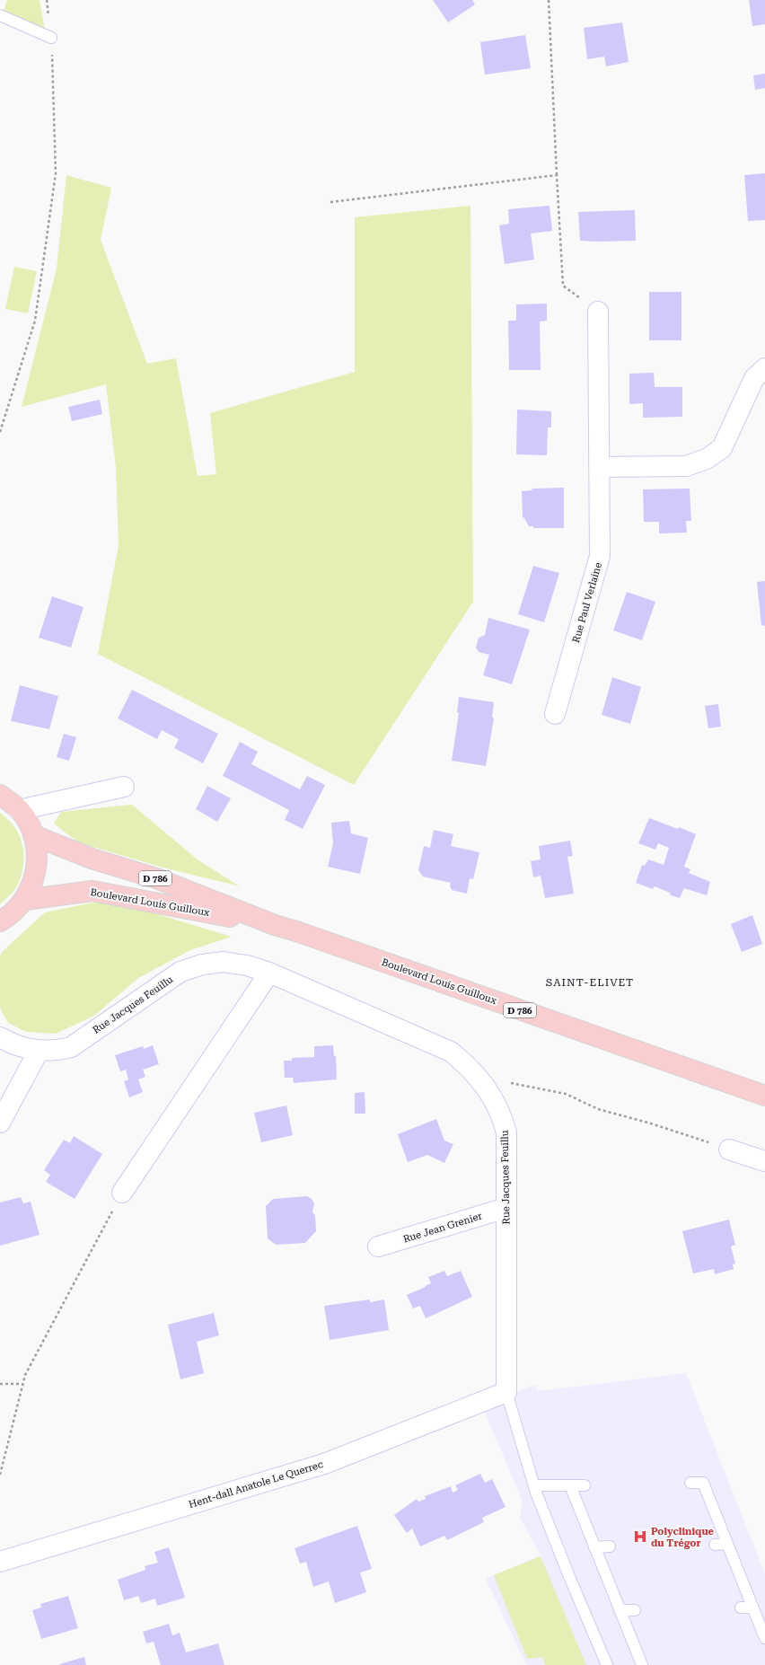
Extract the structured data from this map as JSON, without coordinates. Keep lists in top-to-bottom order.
{
  "streets": {
    "main road": ["D 786", "Boulevard Louis Guilloux"],
    "street": [
      "Rue Paul Verlaine",
      "Rue Jacques Feuillu",
      "Rue Jean Grenier",
      "Hent-dall Anatole Le Querrec"
    ]
  },
  "crossings": [
    ["Rue Jacques Feuillu", "Rue Jean Grenier"],
    ["Rue Jacques Feuillu", "Hent-dall Anatole Le Querrec"]
  ],
  "districts": ["SAINT-ELIVET"],
  "places": {
    "hospital": ["Polyclinique du Trégor"]
  }
}
